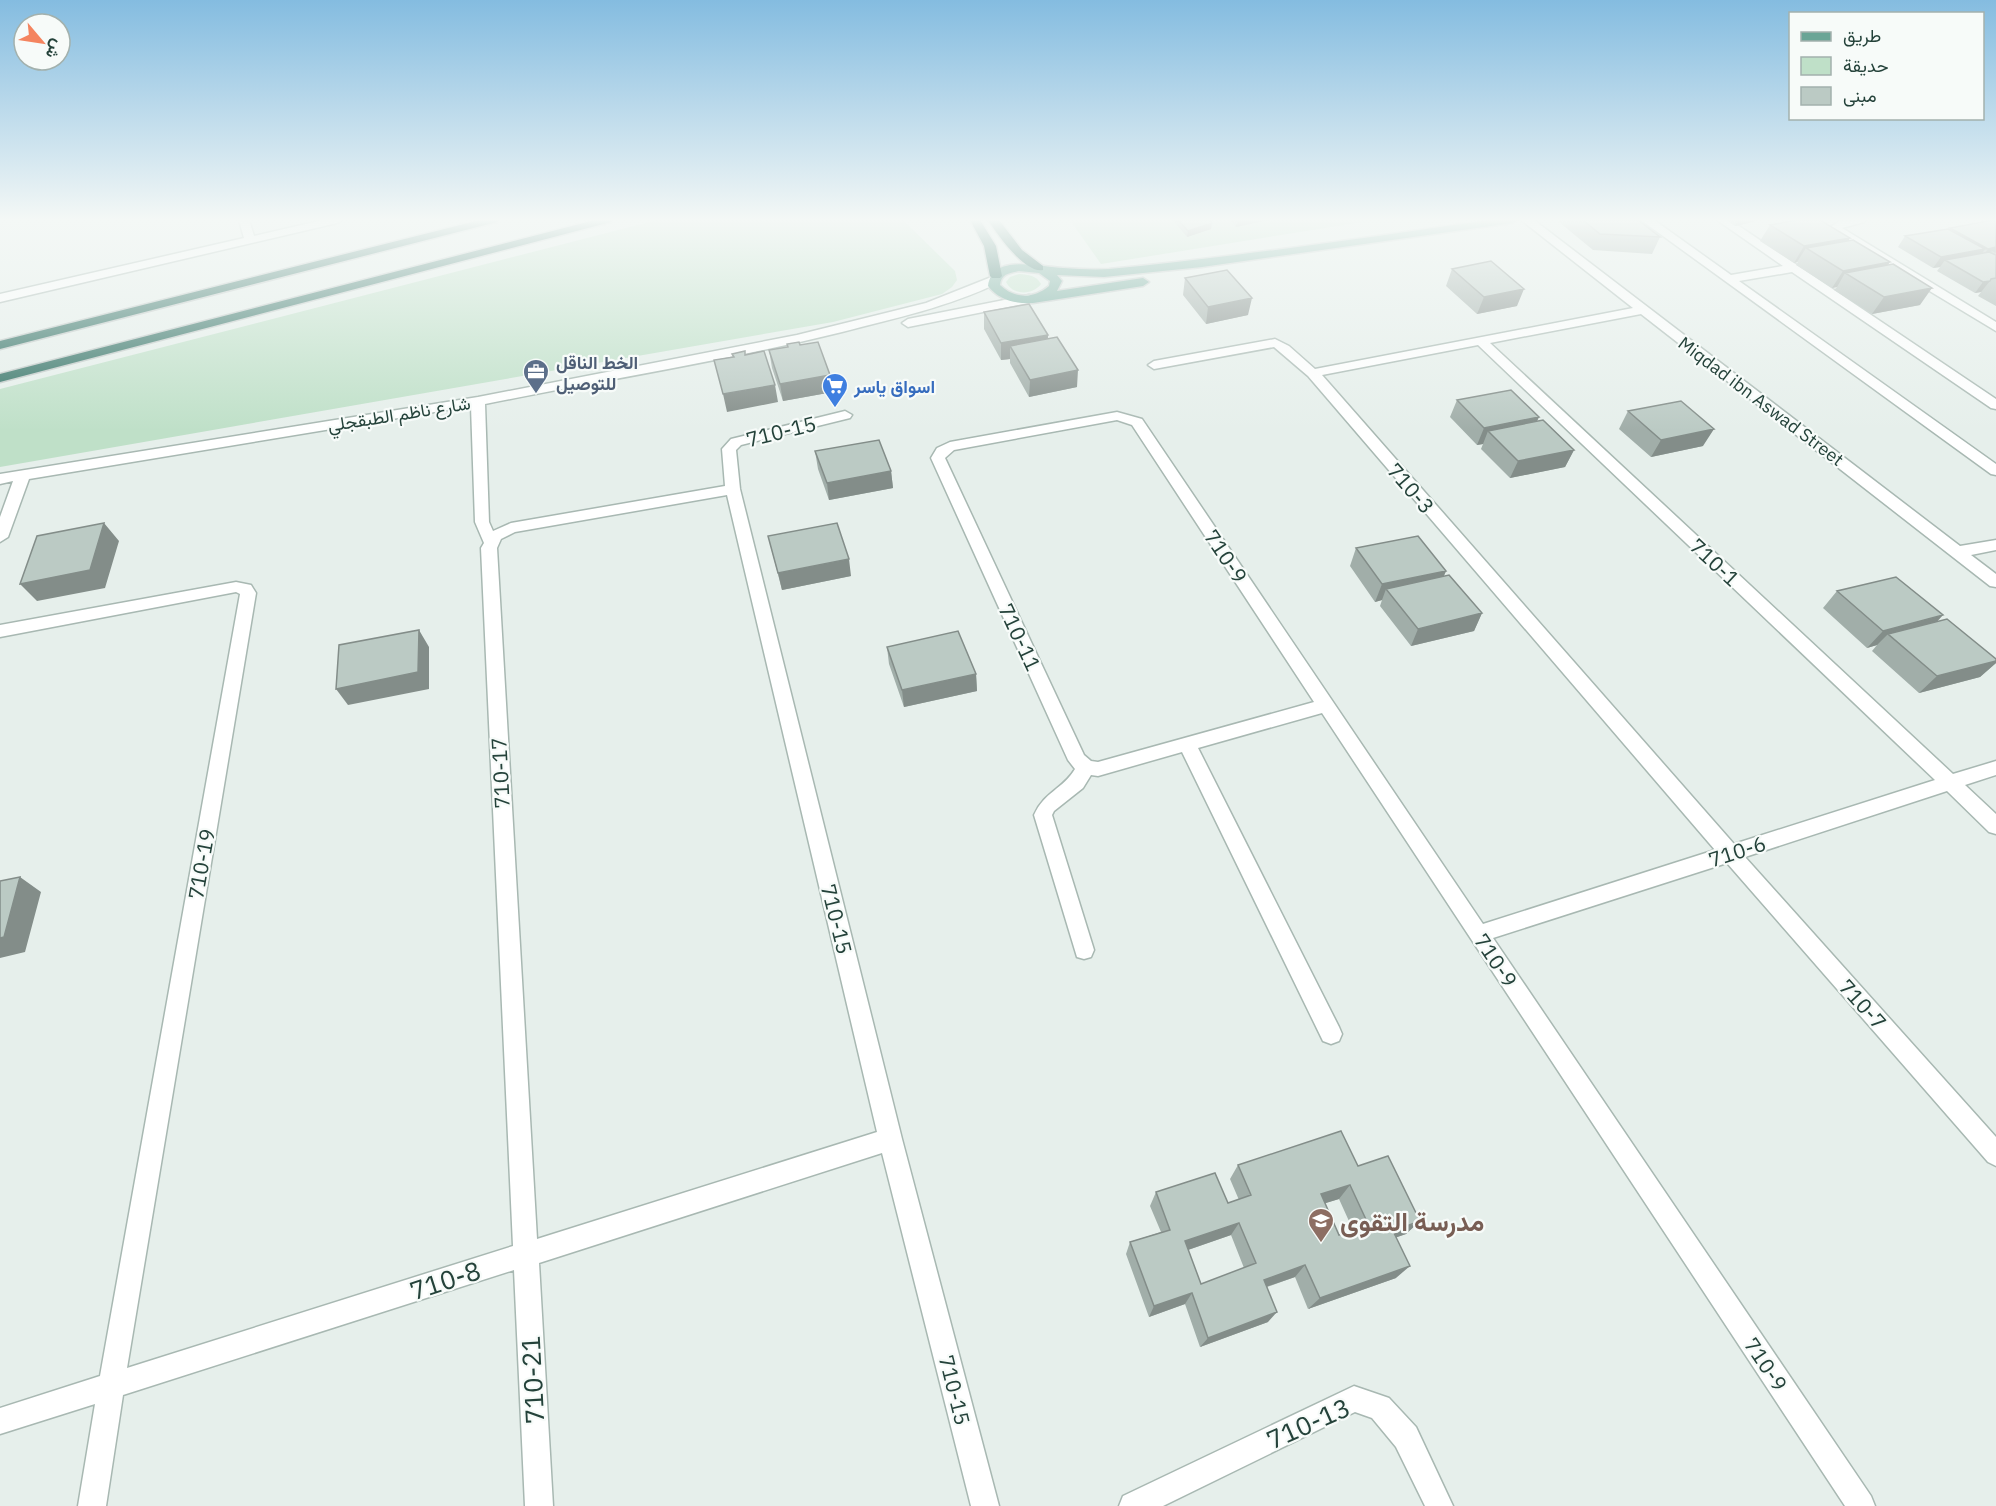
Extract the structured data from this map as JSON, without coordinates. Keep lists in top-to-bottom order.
{
  "streets": {
    "street": [
      "Miqdad ibn Aswad Street",
      "شارع ناظم الطبقجلي",
      "710-15",
      "710-3",
      "710-9",
      "710-1",
      "710-11",
      "710-17",
      "710-6",
      "710-19",
      "710-7",
      "710-8",
      "710-21",
      "710-13"
    ]
  },
  "crossings": [
    ["شارع ناظم الطبقجلي", "710-17"],
    ["710-15", "710-8"],
    ["710-3", "710-6"],
    ["710-3", "710-7"],
    ["710-9", "710-11"],
    ["710-9", "710-6"],
    ["710-1", "710-6"],
    ["710-17", "710-8"],
    ["710-17", "710-21"],
    ["710-6", "710-7"],
    ["710-19", "710-8"],
    ["710-8", "710-21"]
  ],
  "places": {
    "office": ["الخط الناقل للتوصيل"],
    "supermarket": ["اسواق ياسر"],
    "school or university": ["مدرسة التقوى"]
  },
  "legend": ["طريق", "حديقة", "مبنى"],
  "north": "bottom right"
}
